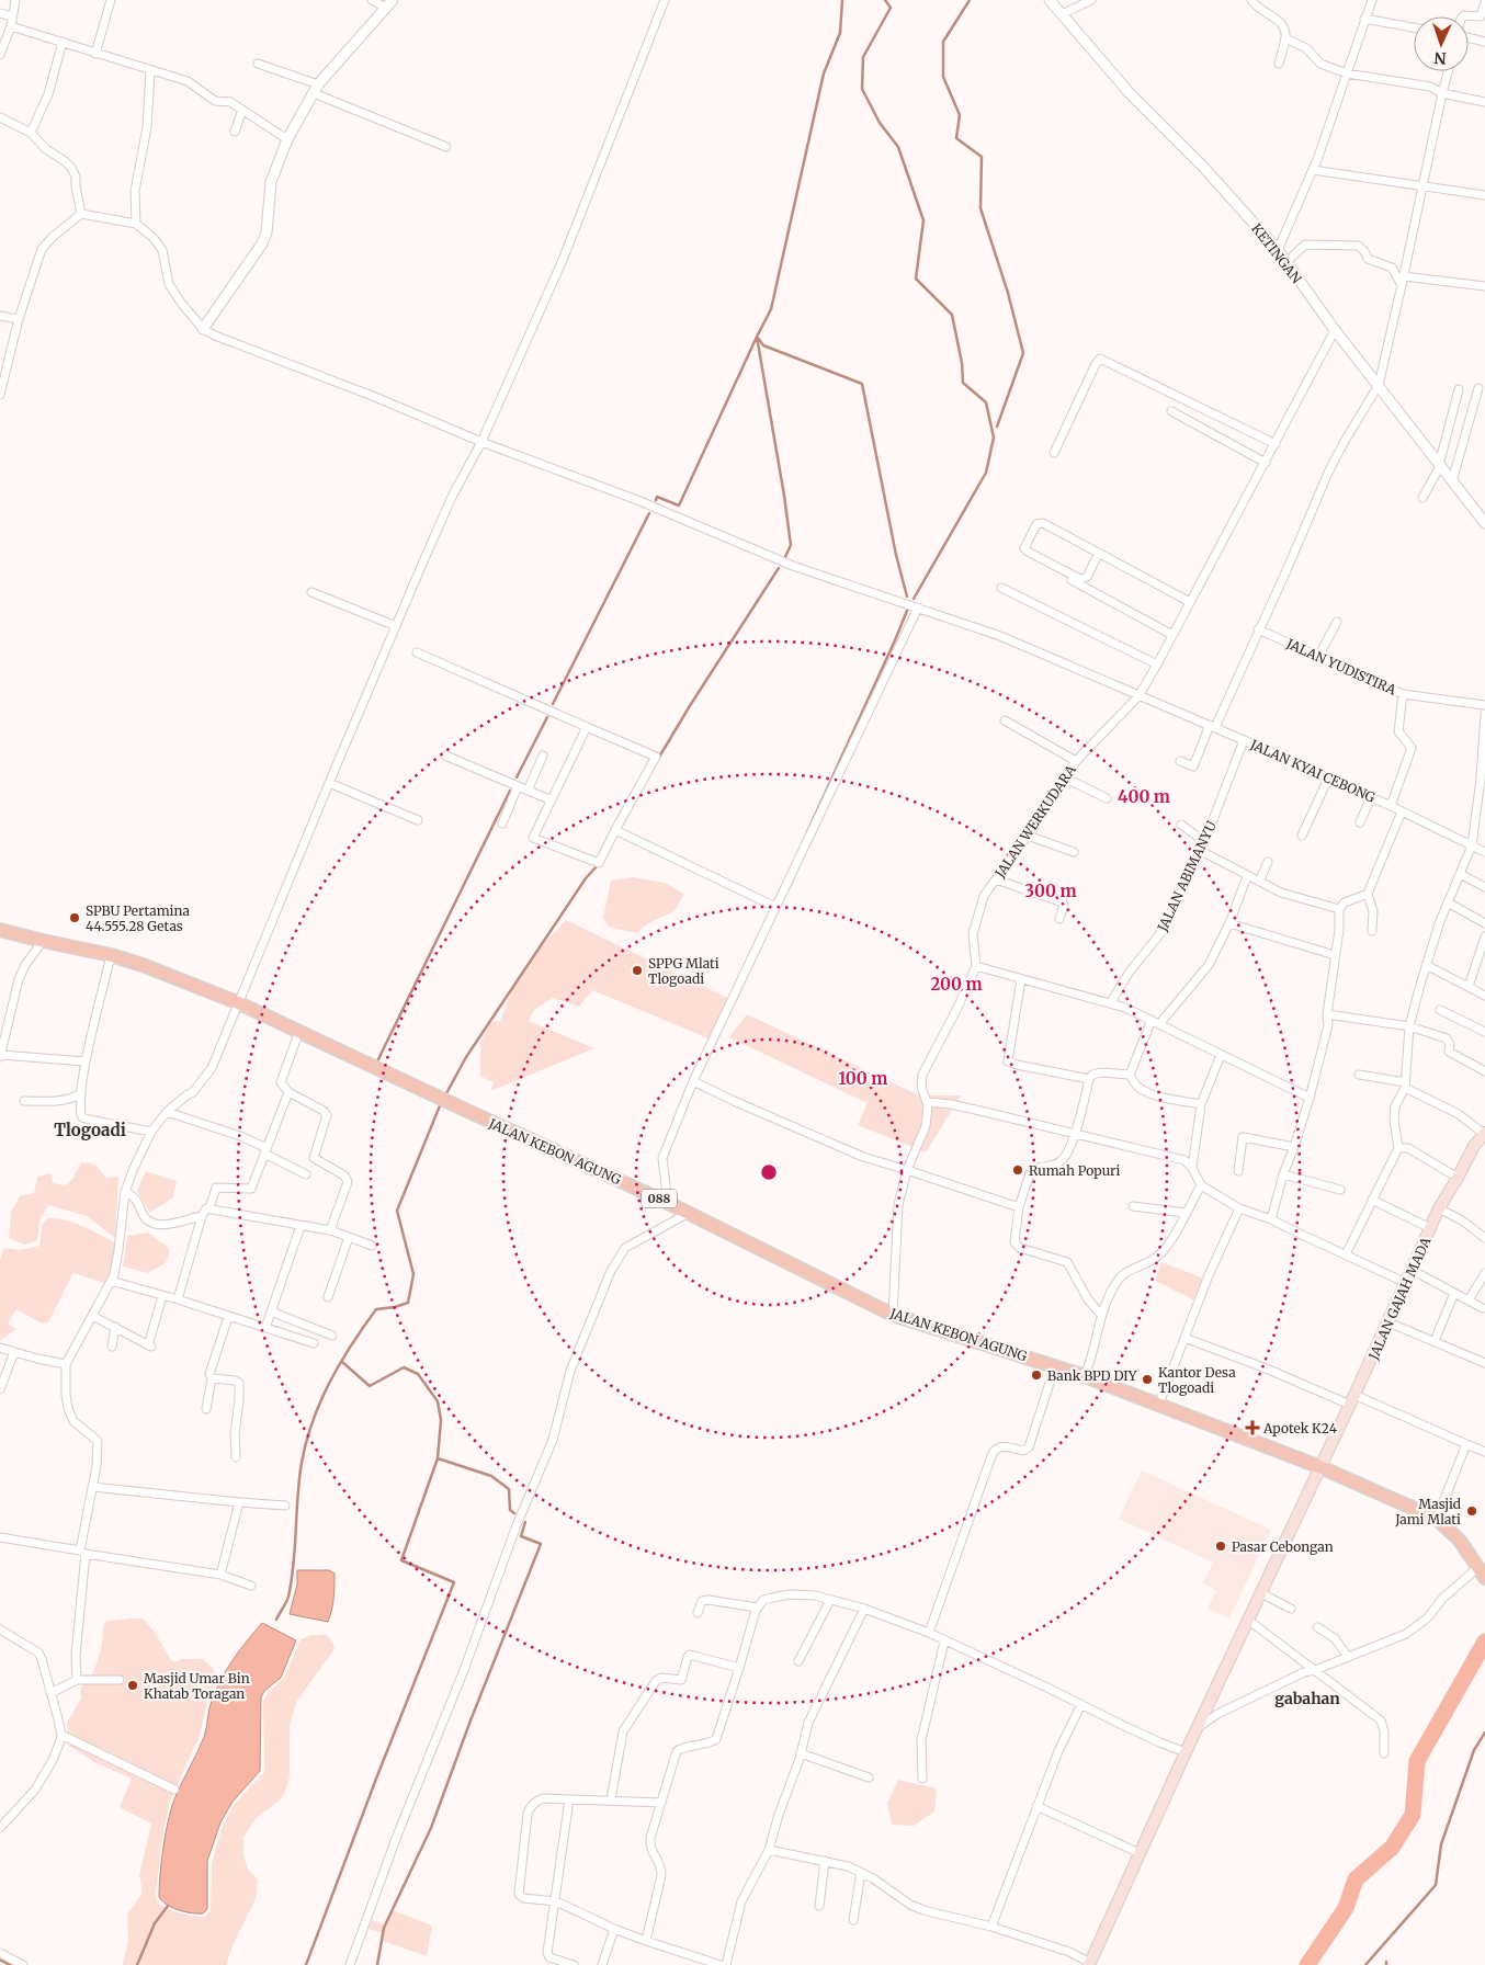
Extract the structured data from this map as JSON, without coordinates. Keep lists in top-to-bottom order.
{
  "streets": {
    "main road": ["JALAN KEBON AGUNG", "088", "JALAN GAJAH MADA"],
    "street": [
      "KETINGAN",
      "JALAN YUDISTIRA",
      "JALAN KYAI CEBONG",
      "JALAN WERKUDARA",
      "JALAN ABIMANYU"
    ]
  },
  "crossings": [
    ["KETINGAN", "JALAN WERKUDARA"],
    ["JALAN YUDISTIRA", "JALAN KYAI CEBONG"],
    ["JALAN KYAI CEBONG", "JALAN WERKUDARA"],
    ["JALAN KYAI CEBONG", "JALAN ABIMANYU"],
    ["JALAN KEBON AGUNG", "JALAN GAJAH MADA"]
  ],
  "districts": ["Tlogoadi", "gabahan"],
  "places": {
    "other": [
      "SPBU Pertamina 44.555.28 Getas",
      "SPPG Mlati Tlogoadi",
      "Rumah Popuri",
      "Bank BPD DIY",
      "Kantor Desa Tlogoadi",
      "Masjid Jami Mlati",
      "Pasar Cebongan",
      "Masjid Umar Bin Khatab Toragan"
    ],
    "health": ["Apotek K24"]
  },
  "north": "bottom",
  "rings": [
    "400 m",
    "300 m",
    "200 m",
    "100 m"
  ]
}
